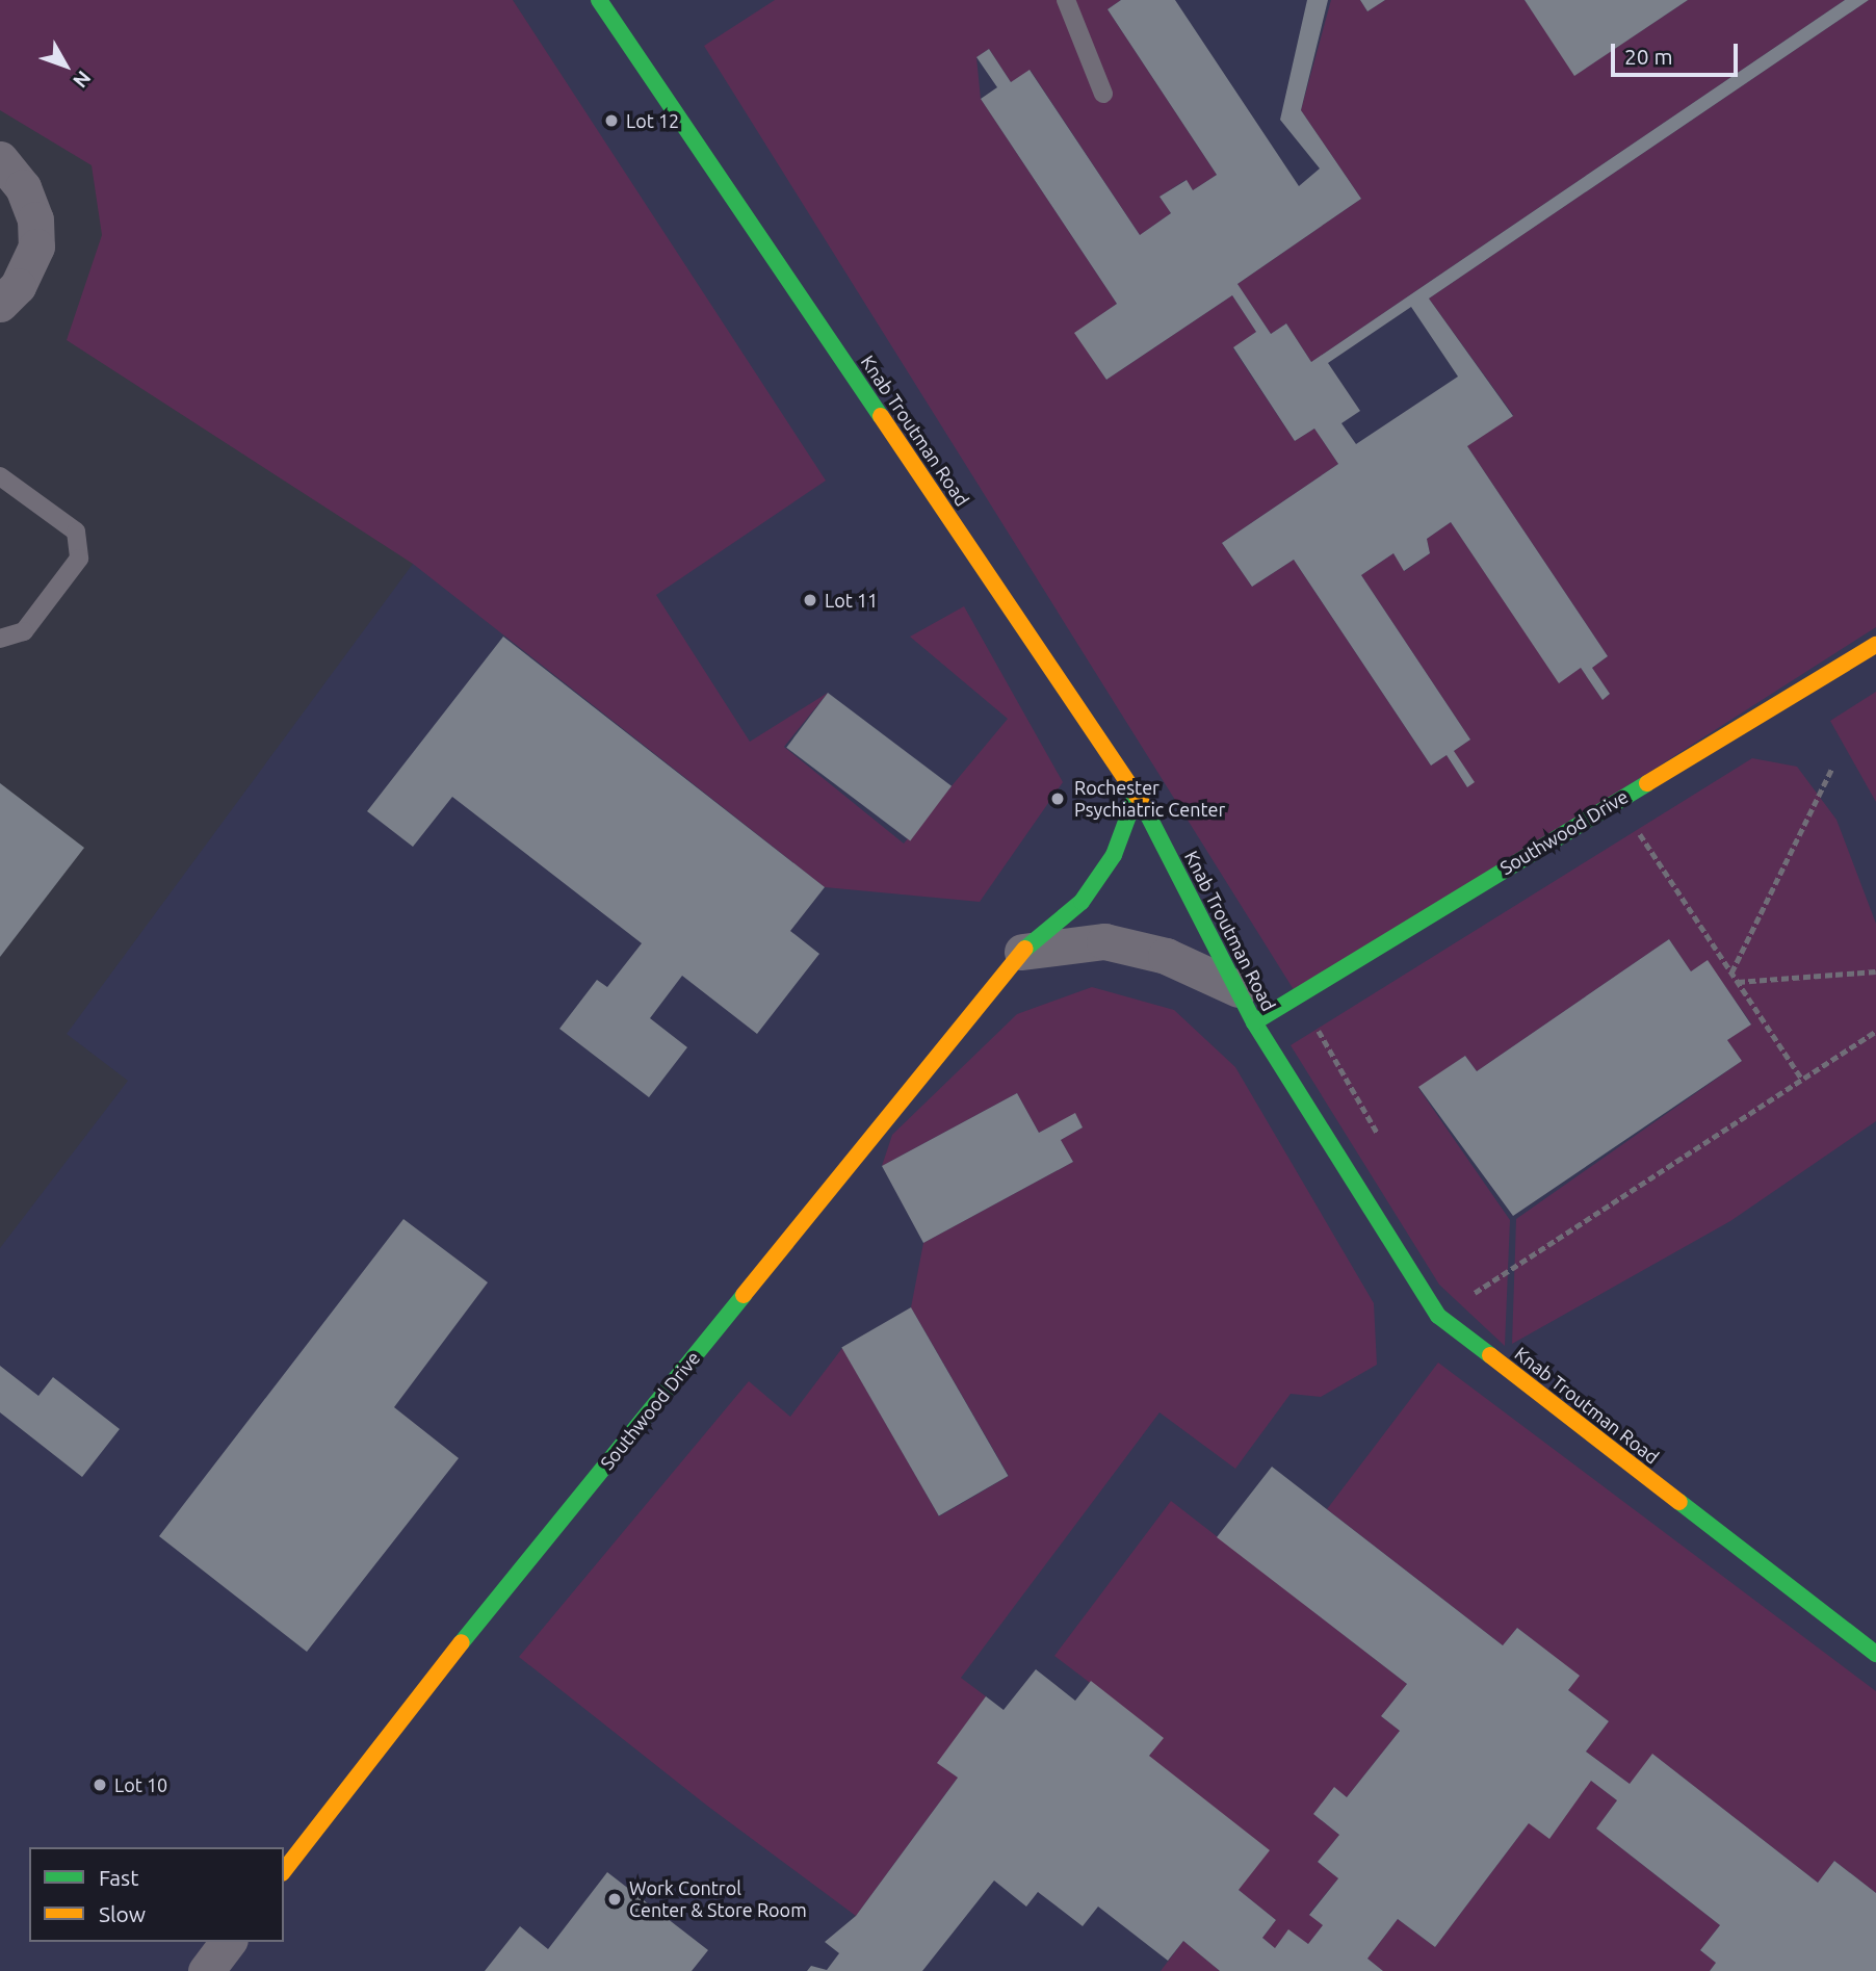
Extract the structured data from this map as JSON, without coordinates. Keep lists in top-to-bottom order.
{
  "streets": {
    "street": ["Knab Troutman Road", "Southwood Drive"]
  },
  "crossings": [
    ["Knab Troutman Road", "Southwood Drive"]
  ],
  "places": [
    "Lot 12",
    "Lot 11",
    "Rochester Psychiatric Center",
    "Lot 10",
    "Work Control Center & Store Room"
  ],
  "legend": ["Fast", "Slow"],
  "scale_bar": "20 m",
  "north": "bottom right"
}
